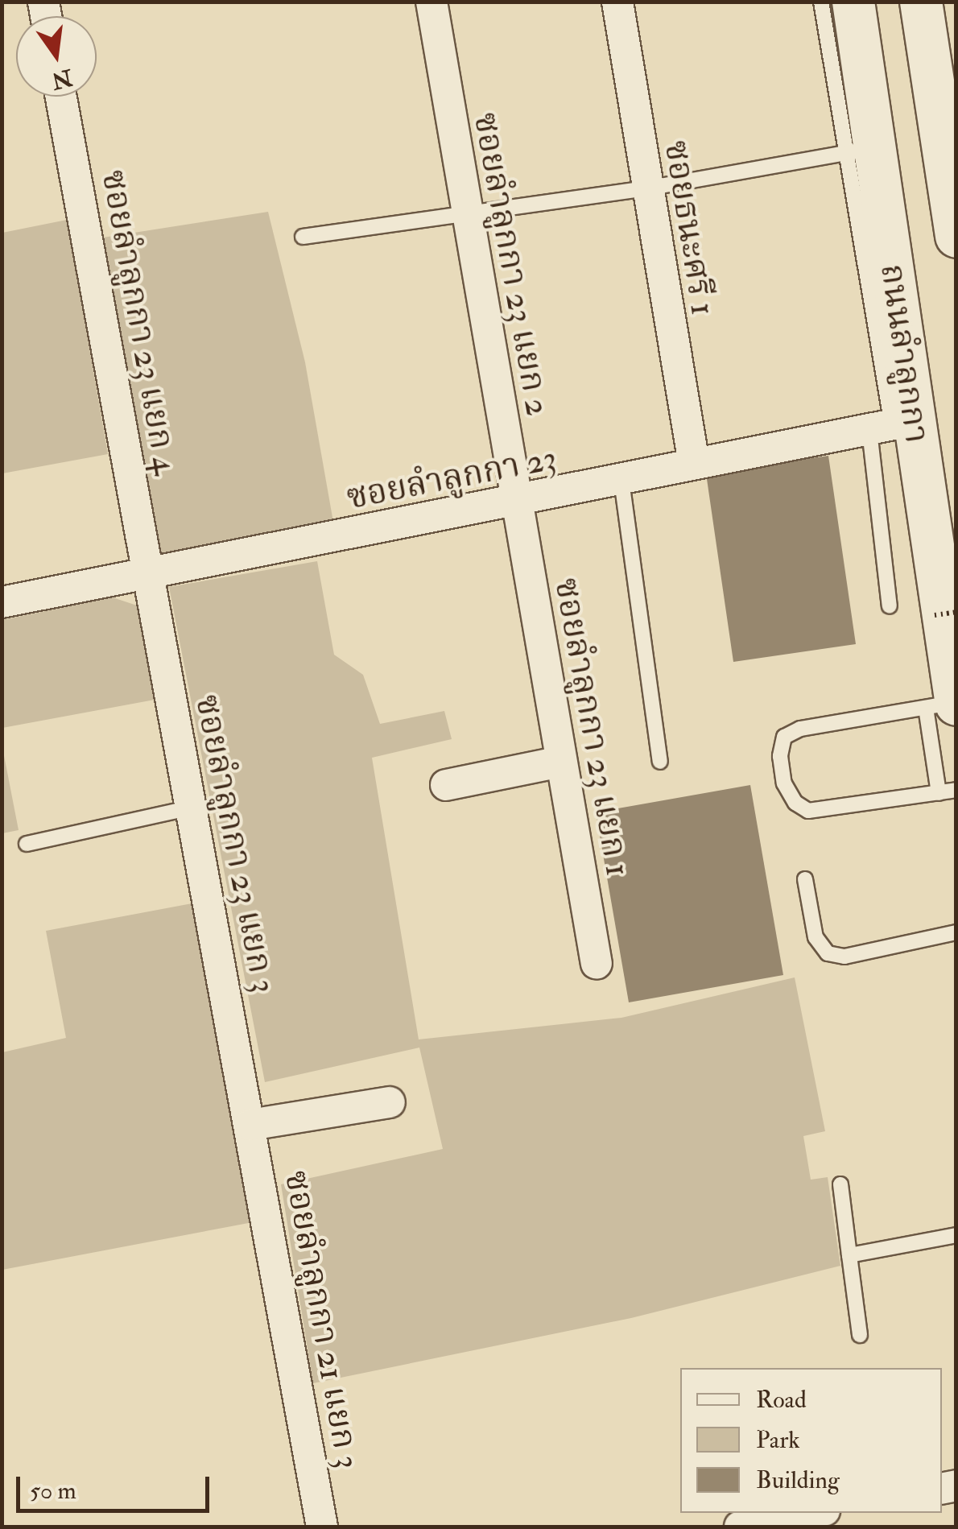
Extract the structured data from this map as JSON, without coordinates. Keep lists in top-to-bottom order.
{
  "streets": {
    "main road": ["ถนนลำลูกกา"],
    "street": [
      "ซอยธนะศรี 1",
      "ซอยลำลูกกา 23 แยก 2",
      "ซอยลำลูกกา 23 แยก 4",
      "ซอยลำลูกกา 23",
      "ซอยลำลูกกา 23 แยก 1",
      "ซอยลำลูกกา 23 แยก 3",
      "ซอยลำลูกกา 21 แยก 3"
    ]
  },
  "crossings": [
    ["ซอยธนะศรี 1", "ซอยลำลูกกา 23"],
    ["ซอยลำลูกกา 23 แยก 2", "ซอยลำลูกกา 23"],
    ["ซอยลำลูกกา 23 แยก 2", "ซอยลำลูกกา 23 แยก 1"],
    ["ซอยลำลูกกา 23 แยก 4", "ซอยลำลูกกา 23"],
    ["ซอยลำลูกกา 23 แยก 4", "ซอยลำลูกกา 23 แยก 3"],
    ["ถนนลำลูกกา", "ซอยลำลูกกา 23"],
    ["ซอยลำลูกกา 23", "ซอยลำลูกกา 23 แยก 1"],
    ["ซอยลำลูกกา 23", "ซอยลำลูกกา 23 แยก 3"],
    ["ซอยลำลูกกา 23 แยก 3", "ซอยลำลูกกา 21 แยก 3"]
  ],
  "legend": ["Road", "Park", "Building"],
  "scale_bar": "50 m",
  "north": "bottom"
}
